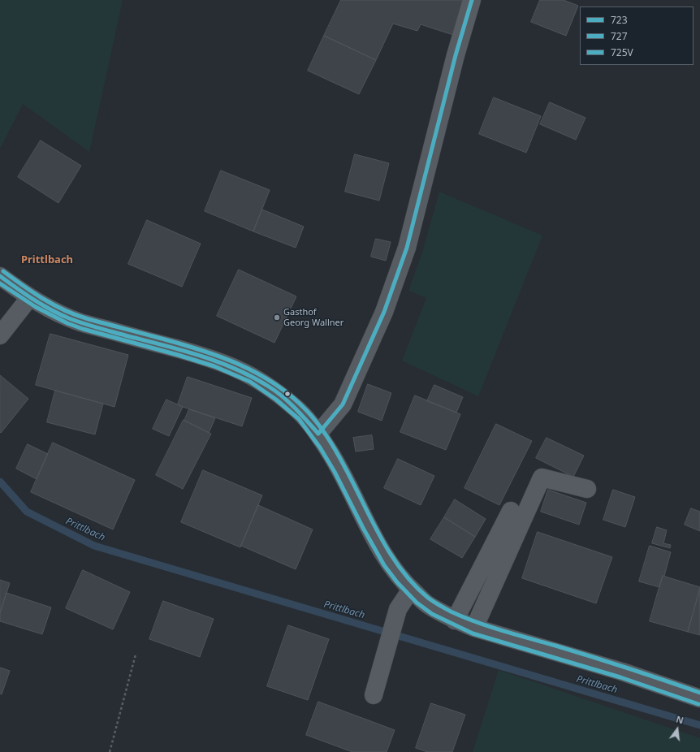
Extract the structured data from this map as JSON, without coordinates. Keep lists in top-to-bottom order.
{
  "districts": ["Prittlbach"],
  "water": ["Prittlbach"],
  "places": ["Gasthof Georg Wallner"],
  "lines": ["transit line 723", "transit line 725V", "transit line 727"],
  "legend": ["723", "727", "725V"],
  "north": "top"
}
